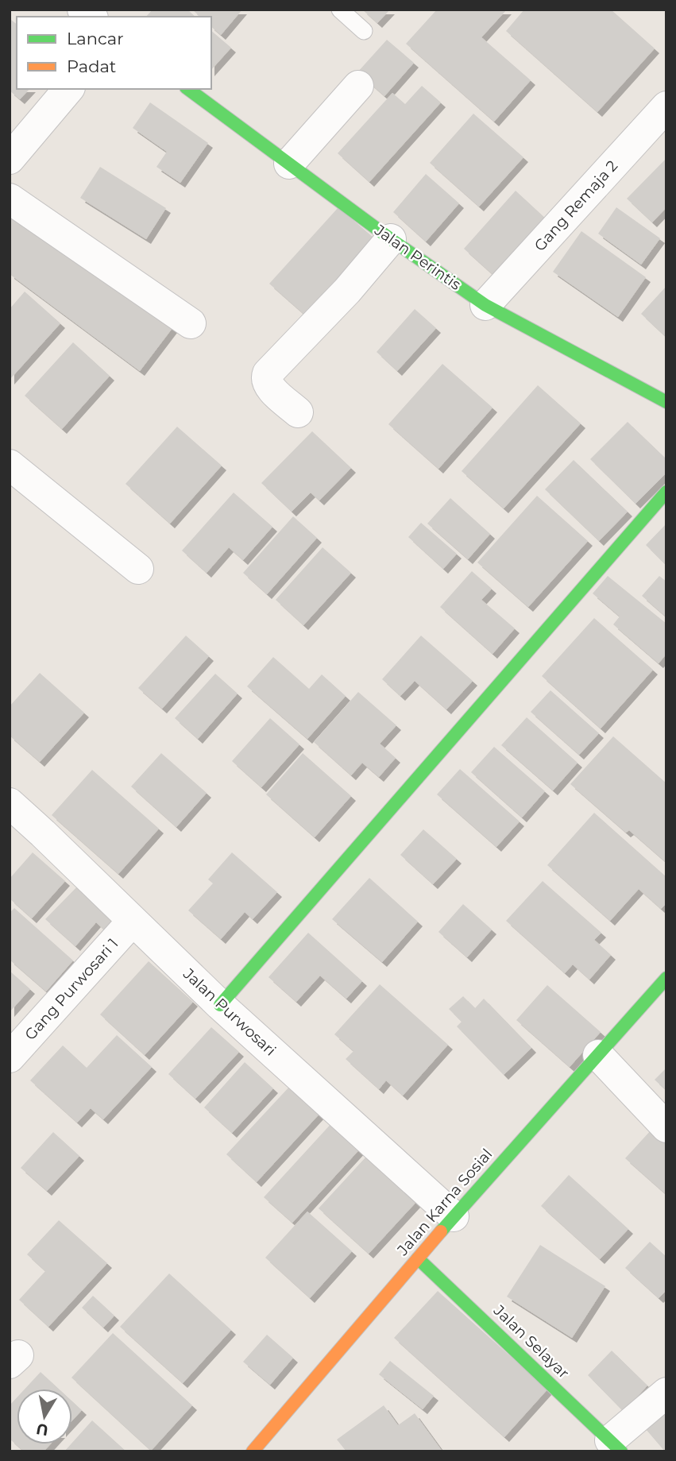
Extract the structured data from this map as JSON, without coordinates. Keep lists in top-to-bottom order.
{
  "streets": {
    "street": [
      "Gang Remaja 2",
      "Jalan Perintis",
      "Gang Purwosari 1",
      "Jalan Purwosari",
      "Jalan Karna Sosial",
      "Jalan Selayar"
    ]
  },
  "crossings": [
    ["Gang Remaja 2", "Jalan Perintis"],
    ["Gang Purwosari 1", "Jalan Purwosari"],
    ["Jalan Purwosari", "Jalan Karna Sosial"],
    ["Jalan Karna Sosial", "Jalan Selayar"]
  ],
  "legend": ["Lancar", "Padat"],
  "north": "bottom"
}
